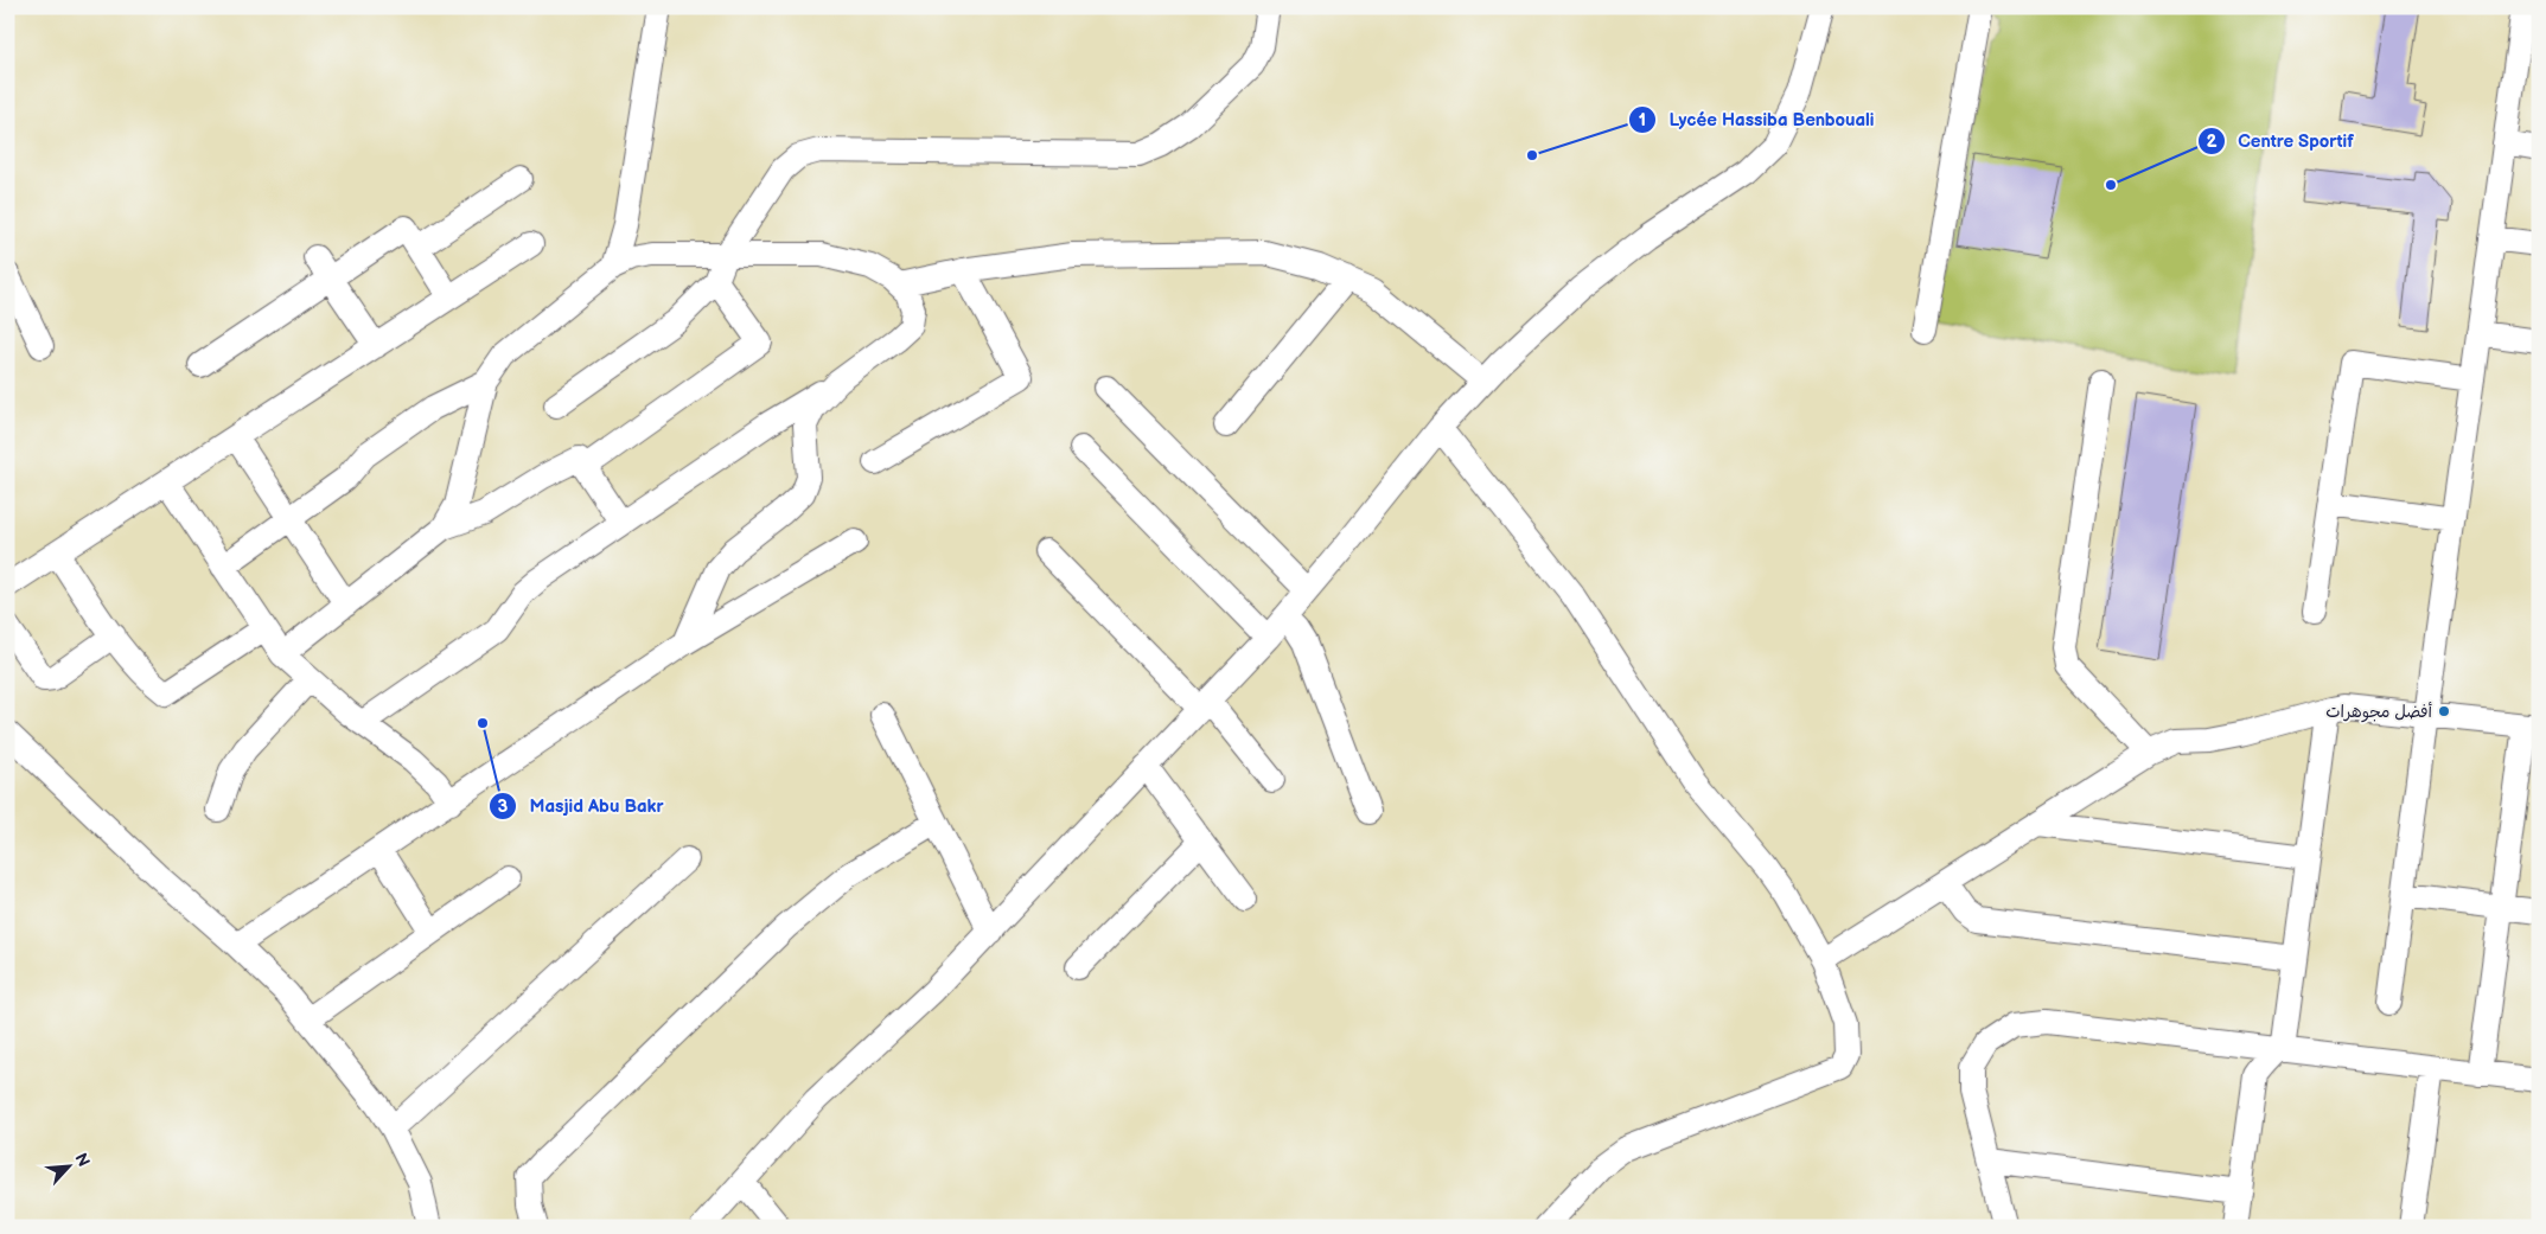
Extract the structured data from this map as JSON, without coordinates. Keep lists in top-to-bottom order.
{
  "places": [
    "Lycée Hassiba Benbouali",
    "Centre Sportif",
    "أفضل مجوهرات",
    "Masjid Abu Bakr"
  ],
  "north": "top right"
}
